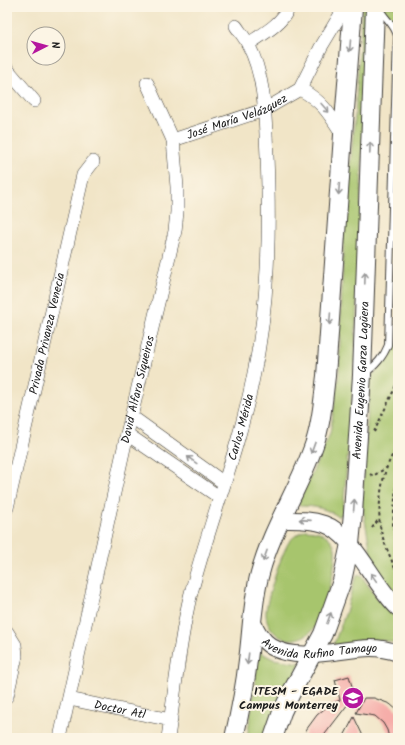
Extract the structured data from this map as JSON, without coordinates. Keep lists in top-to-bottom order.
{
  "streets": {
    "main road": ["Avenida Eugenio Garza Lagüera"],
    "street": [
      "José María Velázquez",
      "Privada Privanza Venecia",
      "David Alfaro Siqueiros",
      "Carlos Mérida",
      "Avenida Rufino Tamayo",
      "Doctor Atl"
    ]
  },
  "crossings": [
    ["José María Velázquez", "David Alfaro Siqueiros"],
    ["José María Velázquez", "Carlos Mérida"],
    ["Avenida Eugenio Garza Lagüera", "Avenida Rufino Tamayo"],
    ["David Alfaro Siqueiros", "Doctor Atl"],
    ["Carlos Mérida", "Doctor Atl"]
  ],
  "places": {
    "school or university": ["ITESM - EGADE Campus Monterrey"]
  },
  "north": "right"
}
